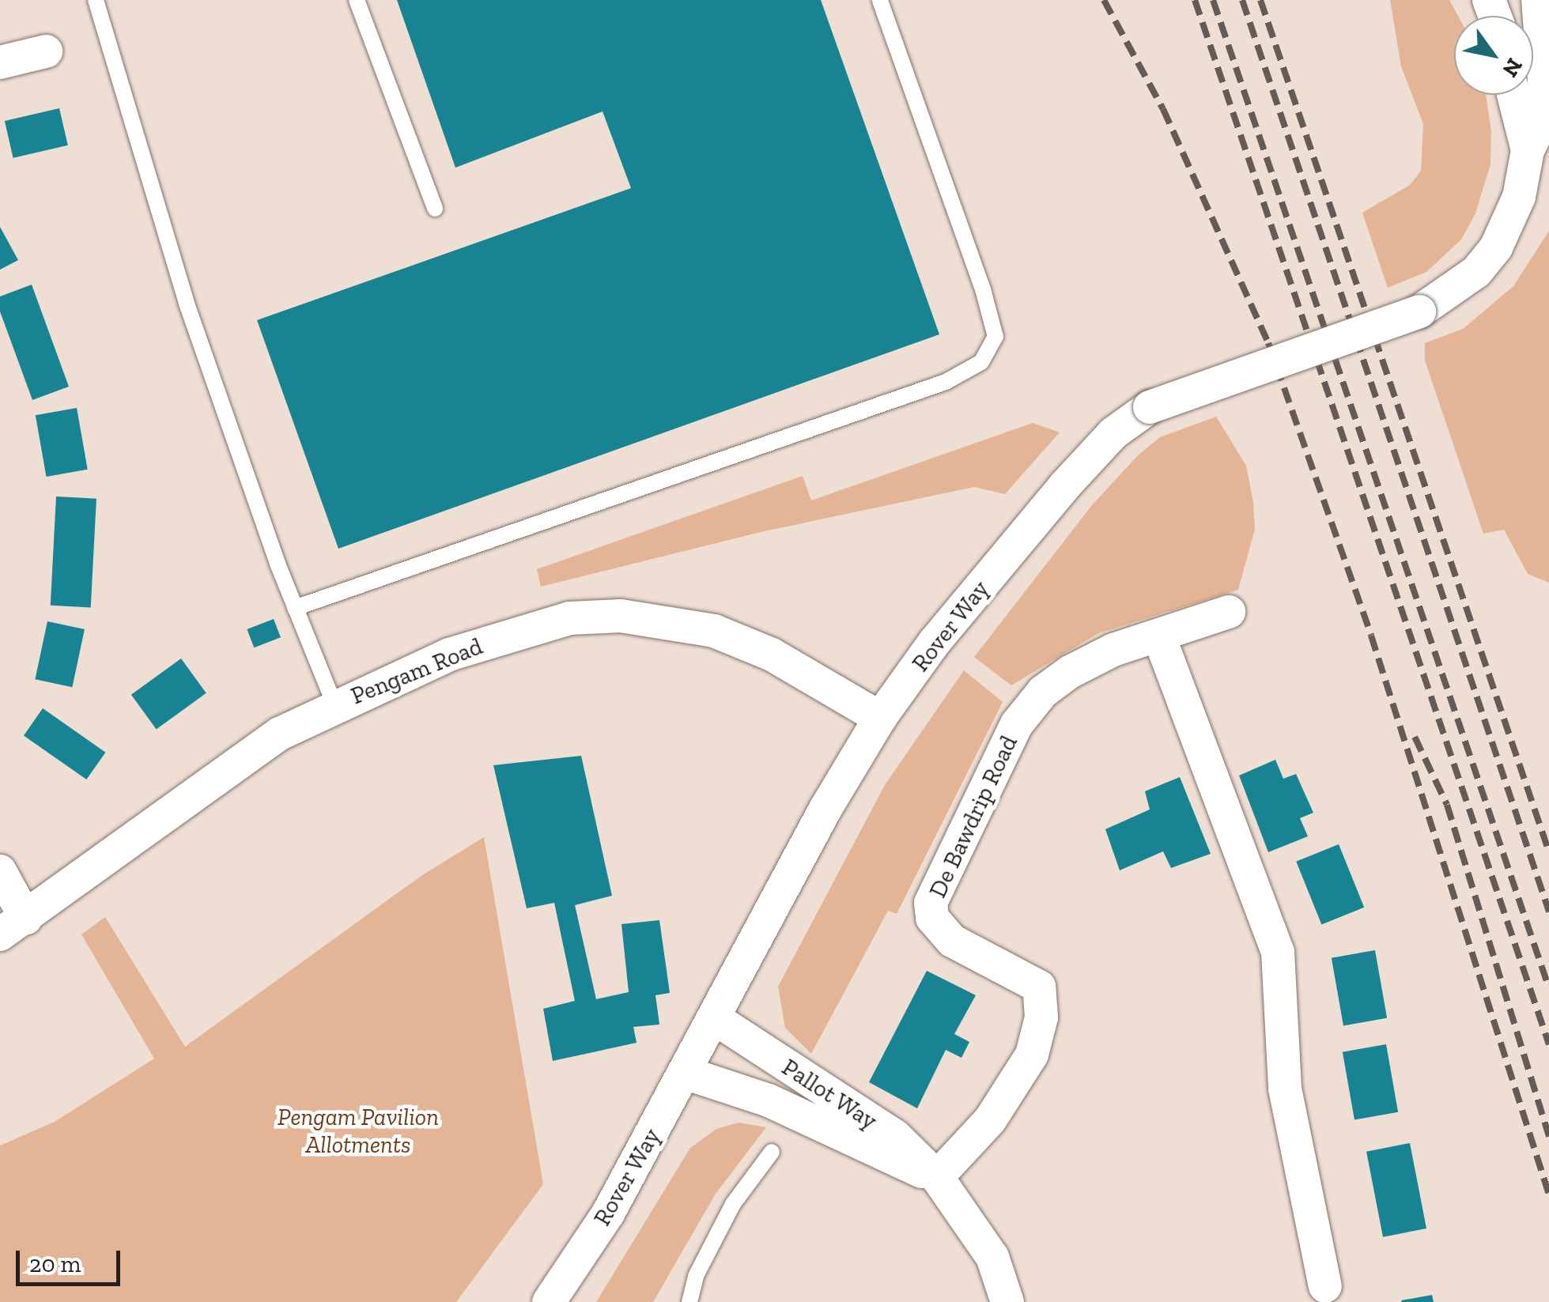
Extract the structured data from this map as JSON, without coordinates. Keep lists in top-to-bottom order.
{
  "streets": {
    "street": [
      "Rover Way",
      "Pengam Road",
      "De Bawdrip Road",
      "Pallot Way"
    ]
  },
  "crossings": [
    ["Rover Way", "Pengam Road"],
    ["Rover Way", "Pallot Way"],
    ["De Bawdrip Road", "Pallot Way"]
  ],
  "parks": ["Pengam Pavilion Allotments"],
  "scale_bar": "20 m",
  "north": "bottom right"
}
